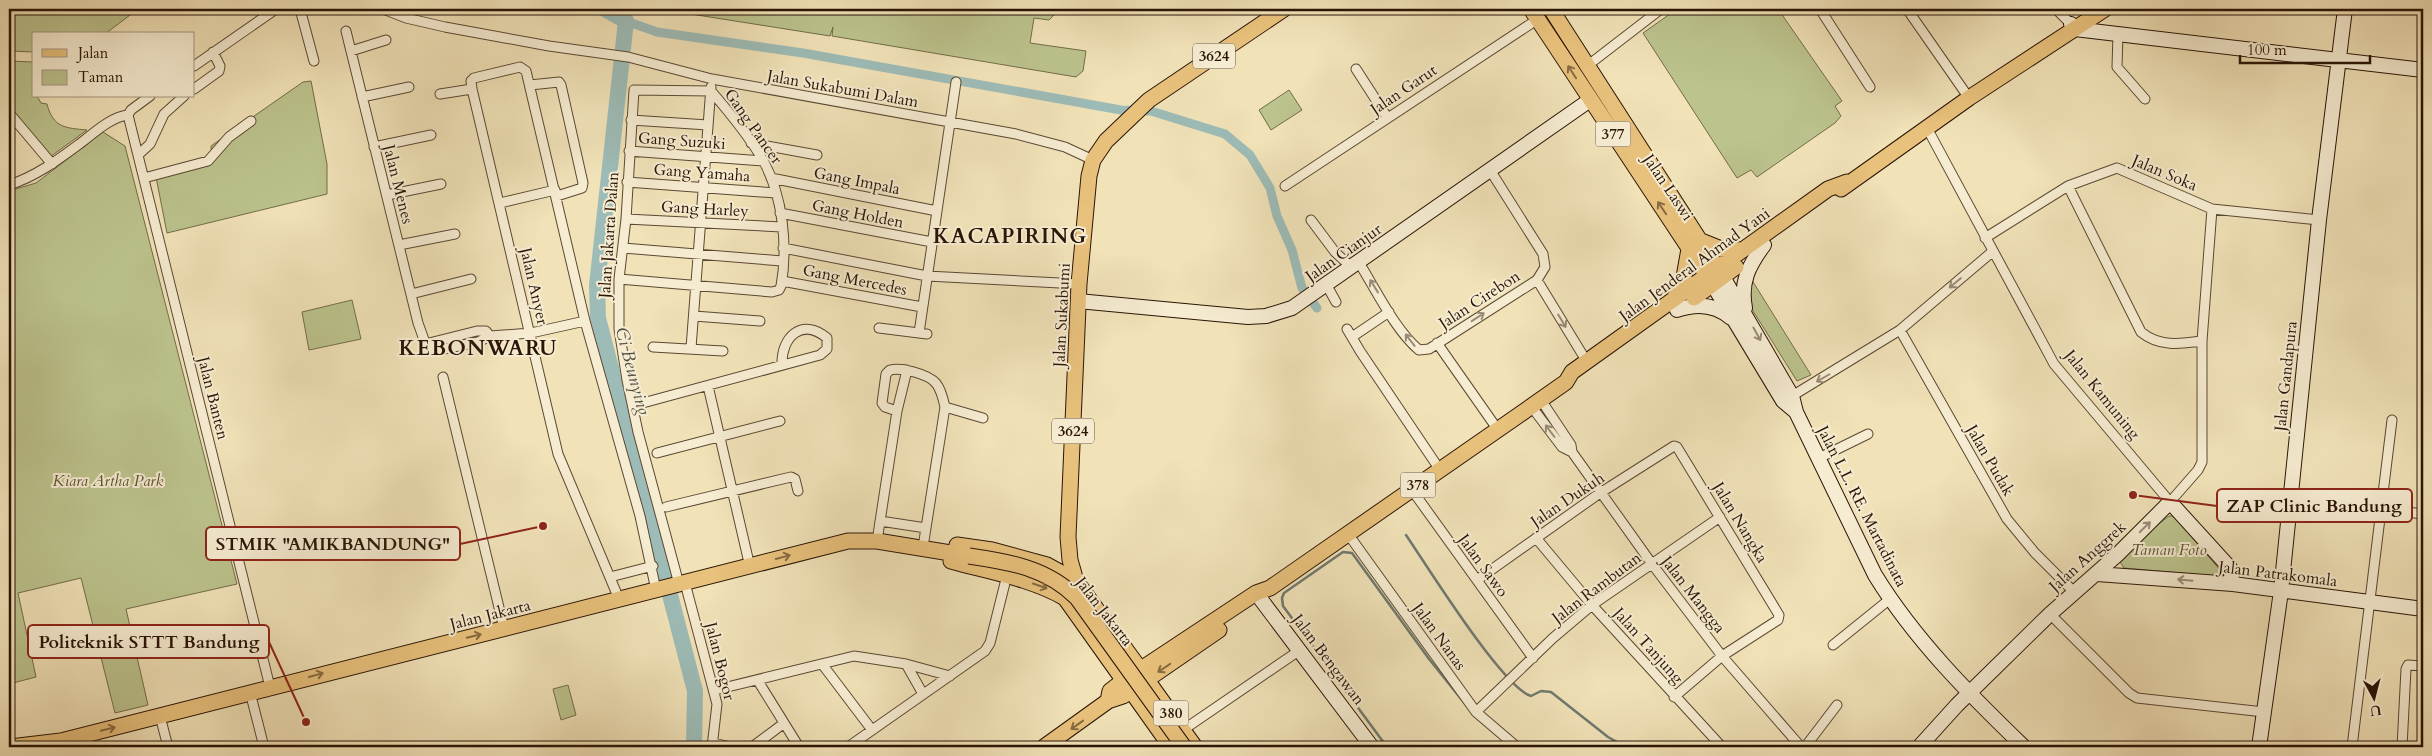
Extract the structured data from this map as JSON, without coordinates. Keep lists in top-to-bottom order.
{
  "streets": {
    "main road": [
      "3624",
      "377",
      "Jalan Laswi",
      "Jalan Jenderal Ahmad Yani",
      "Jalan Sukabumi",
      "378",
      "Jalan Jakarta",
      "380"
    ],
    "street": [
      "Jalan Sukabumi Dalam",
      "Jalan Garut",
      "Gang Pancer",
      "Gang Suzuki",
      "Gang Yamaha",
      "Jalan Soka",
      "Gang Impala",
      "Jalan Menes",
      "Gang Harley",
      "Gang Holden",
      "Jalan Jakarta Dalan",
      "Jalan Cianjur",
      "Gang Mercedes",
      "Jalan Anyer",
      "Jalan Cirebon",
      "Jalan Gandapura",
      "Jalan Kamuning",
      "Jalan Banten",
      "Jalan Pudak",
      "Jalan Dukuh",
      "Jalan L.L. RE. Martadinata",
      "Jalan Nangka",
      "Jalan Anggrek",
      "Jalan Sawo",
      "Jalan Patrakomala",
      "Jalan Rambutan",
      "Jalan Mangga",
      "Jalan Nanas",
      "Jalan Tanjung",
      "Jalan Bengawan",
      "Jalan Bogor"
    ]
  },
  "crossings": [
    ["Jalan Sukabumi Dalam", "Jalan Sukabumi"],
    ["Jalan Garut", "Jalan Laswi"],
    ["Gang Pancer", "Gang Suzuki"],
    ["Gang Pancer", "Gang Yamaha"],
    ["Gang Pancer", "Gang Impala"],
    ["Gang Pancer", "Gang Harley"],
    ["Gang Pancer", "Gang Holden"],
    ["Gang Pancer", "Jalan Jakarta Dalan"],
    ["Gang Pancer", "Gang Mercedes"],
    ["Gang Suzuki", "Jalan Jakarta Dalan"],
    ["Gang Yamaha", "Jalan Jakarta Dalan"],
    ["Jalan Soka", "Jalan Gandapura"],
    ["Jalan Soka", "Jalan Kamuning"],
    ["Jalan Soka", "Jalan Anggrek"],
    ["Jalan Menes", "Jalan Anyer"],
    ["Jalan Laswi", "Jalan Cianjur"],
    ["Jalan Laswi", "Jalan Jenderal Ahmad Yani"],
    ["Jalan Laswi", "Jalan L.L. RE. Martadinata"],
    ["Gang Harley", "Jalan Jakarta Dalan"],
    ["Jalan Jakarta Dalan", "Jalan Jakarta"],
    ["Jalan Jakarta Dalan", "Jalan Bogor"],
    ["Jalan Cianjur", "Jalan Sukabumi"],
    ["Jalan Jenderal Ahmad Yani", "Jalan Kamuning"],
    ["Jalan Jenderal Ahmad Yani", "Jalan L.L. RE. Martadinata"],
    ["Jalan Jenderal Ahmad Yani", "Jalan Sawo"],
    ["Jalan Jenderal Ahmad Yani", "Jalan Mangga"],
    ["Jalan Jenderal Ahmad Yani", "Jalan Jakarta"],
    ["Jalan Jenderal Ahmad Yani", "Jalan Nanas"],
    ["Jalan Jenderal Ahmad Yani", "Jalan Bengawan"],
    ["Jalan Jenderal Ahmad Yani", "380"],
    ["Jalan Anyer", "Jalan Jakarta"],
    ["Jalan Sukabumi", "Jalan Jakarta"],
    ["Jalan Gandapura", "Jalan Patrakomala"],
    ["Jalan Kamuning", "Jalan Anggrek"],
    ["Jalan Kamuning", "Jalan Patrakomala"],
    ["Jalan Banten", "Jalan Jakarta"],
    ["Jalan Pudak", "Jalan Anggrek"],
    ["Jalan Dukuh", "Jalan Nangka"],
    ["Jalan Dukuh", "Jalan Sawo"],
    ["Jalan Dukuh", "Jalan Mangga"],
    ["Jalan Dukuh", "Jalan Tanjung"],
    ["Jalan L.L. RE. Martadinata", "Jalan Anggrek"],
    ["Jalan Nangka", "Jalan Rambutan"],
    ["Jalan Nangka", "Jalan Mangga"],
    ["Jalan Anggrek", "Jalan Patrakomala"],
    ["Jalan Sawo", "Jalan Rambutan"],
    ["Jalan Rambutan", "Jalan Mangga"],
    ["Jalan Rambutan", "Jalan Nanas"],
    ["Jalan Rambutan", "Jalan Tanjung"],
    ["Jalan Jakarta", "Jalan Bogor"],
    ["Jalan Jakarta", "380"]
  ],
  "one_way": ["Jalan Cirebon"],
  "districts": ["KACAPIRING", "KEBONWARU"],
  "water": ["Ci Beunying"],
  "parks": ["Kiara Artha Park", "Taman Foto"],
  "places": ["ZAP Clinic Bandung", "STMIK \"AMIKBANDUNG\"", "Politeknik STTT Bandung"],
  "legend": ["Jalan", "Taman"],
  "scale_bar": "100 m",
  "north": "bottom"
}
